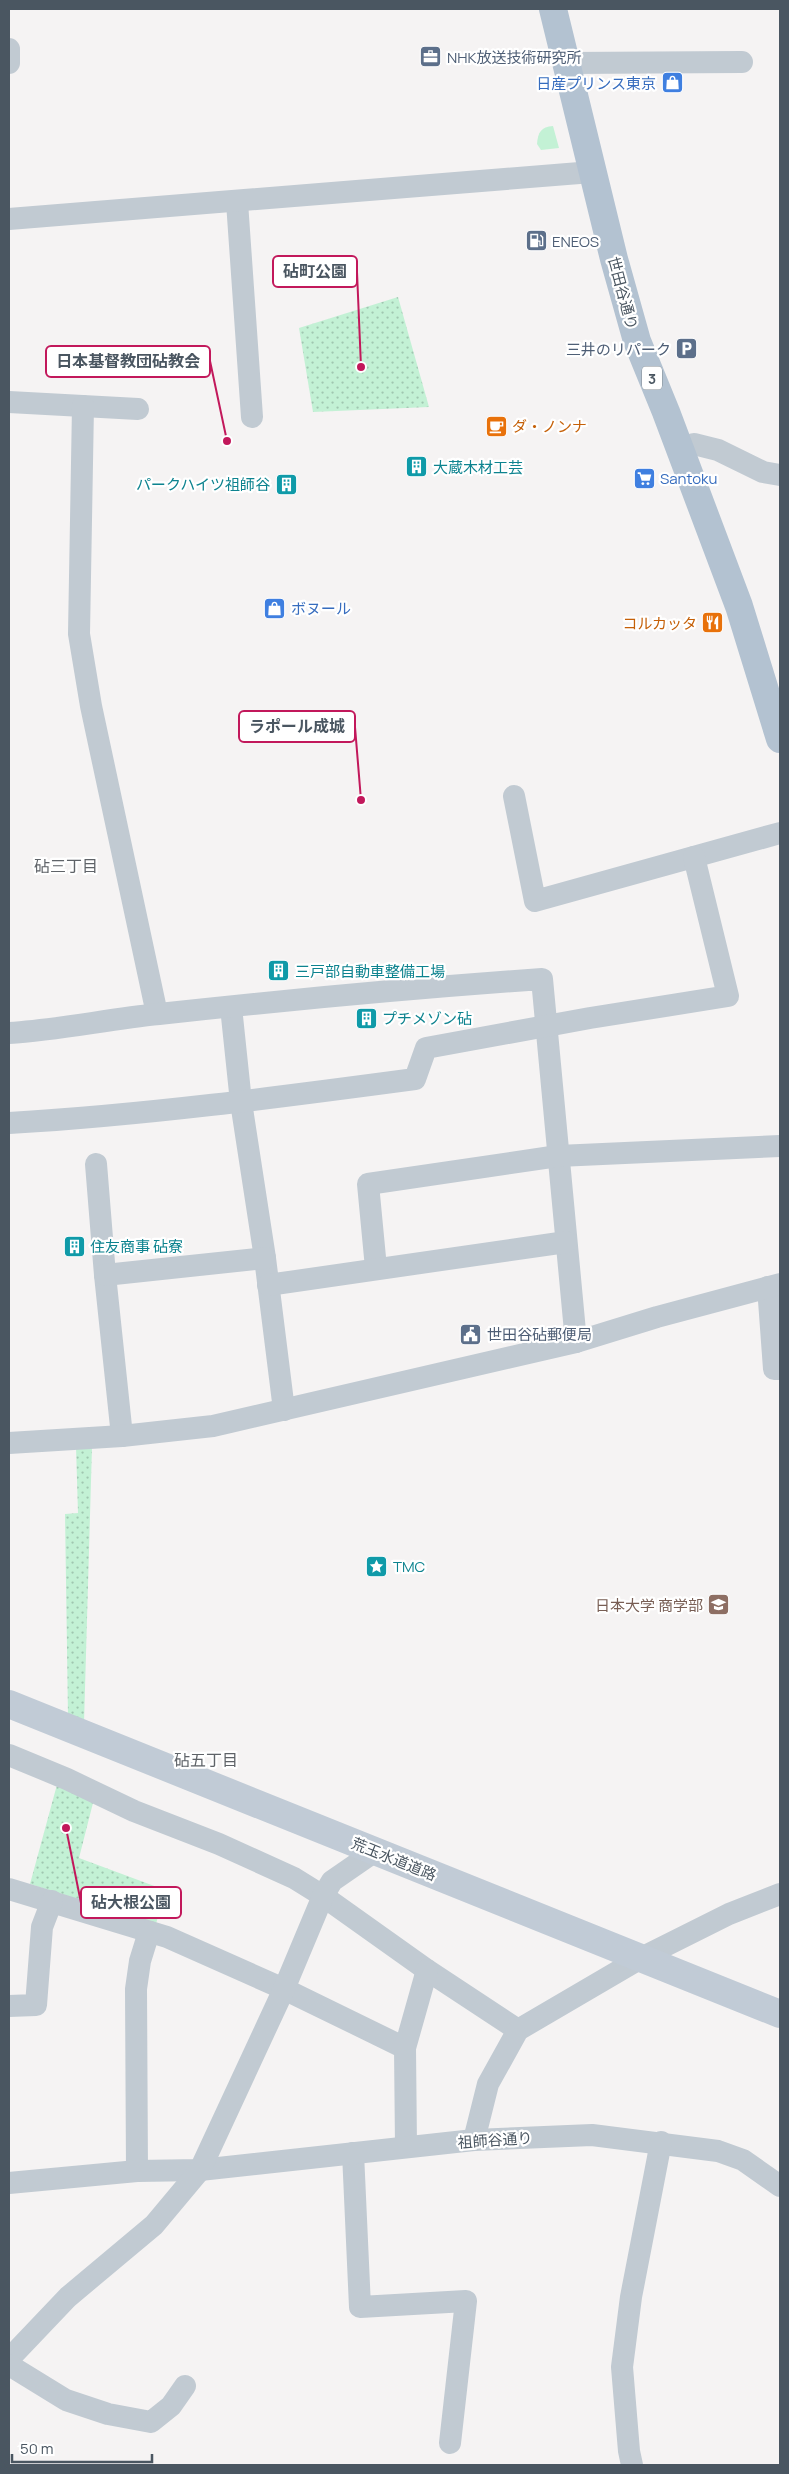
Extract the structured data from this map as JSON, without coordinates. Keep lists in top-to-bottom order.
{
  "streets": {
    "main road": ["世田谷通り", "3", "荒玉水道道路"],
    "street": ["祖師谷通り"]
  },
  "districts": ["砧三丁目", "砧五丁目"],
  "places": {
    "office": ["NHK放送技術研究所"],
    "shop": ["日産プリンス東京", "ボヌール"],
    "fuel station": ["ENEOS"],
    "parking": ["三井のリパーク"],
    "other": [
      "砧町公園",
      "日本基督教団砧教会",
      "ラポール成城",
      "砧大根公園"
    ],
    "cafe": ["ダ・ノンナ"],
    "building": [
      "大蔵木材工芸",
      "パークハイツ祖師谷",
      "三戸部自動車整備工場",
      "プチメゾン砧",
      "住友商事 砧寮"
    ],
    "supermarket": ["Santoku"],
    "restaurant": ["コルカッタ"],
    "public building": ["世田谷砧郵便局"],
    "place": ["TMC"],
    "school or university": ["日本大学 商学部"]
  },
  "scale_bar": "50 m"
}
